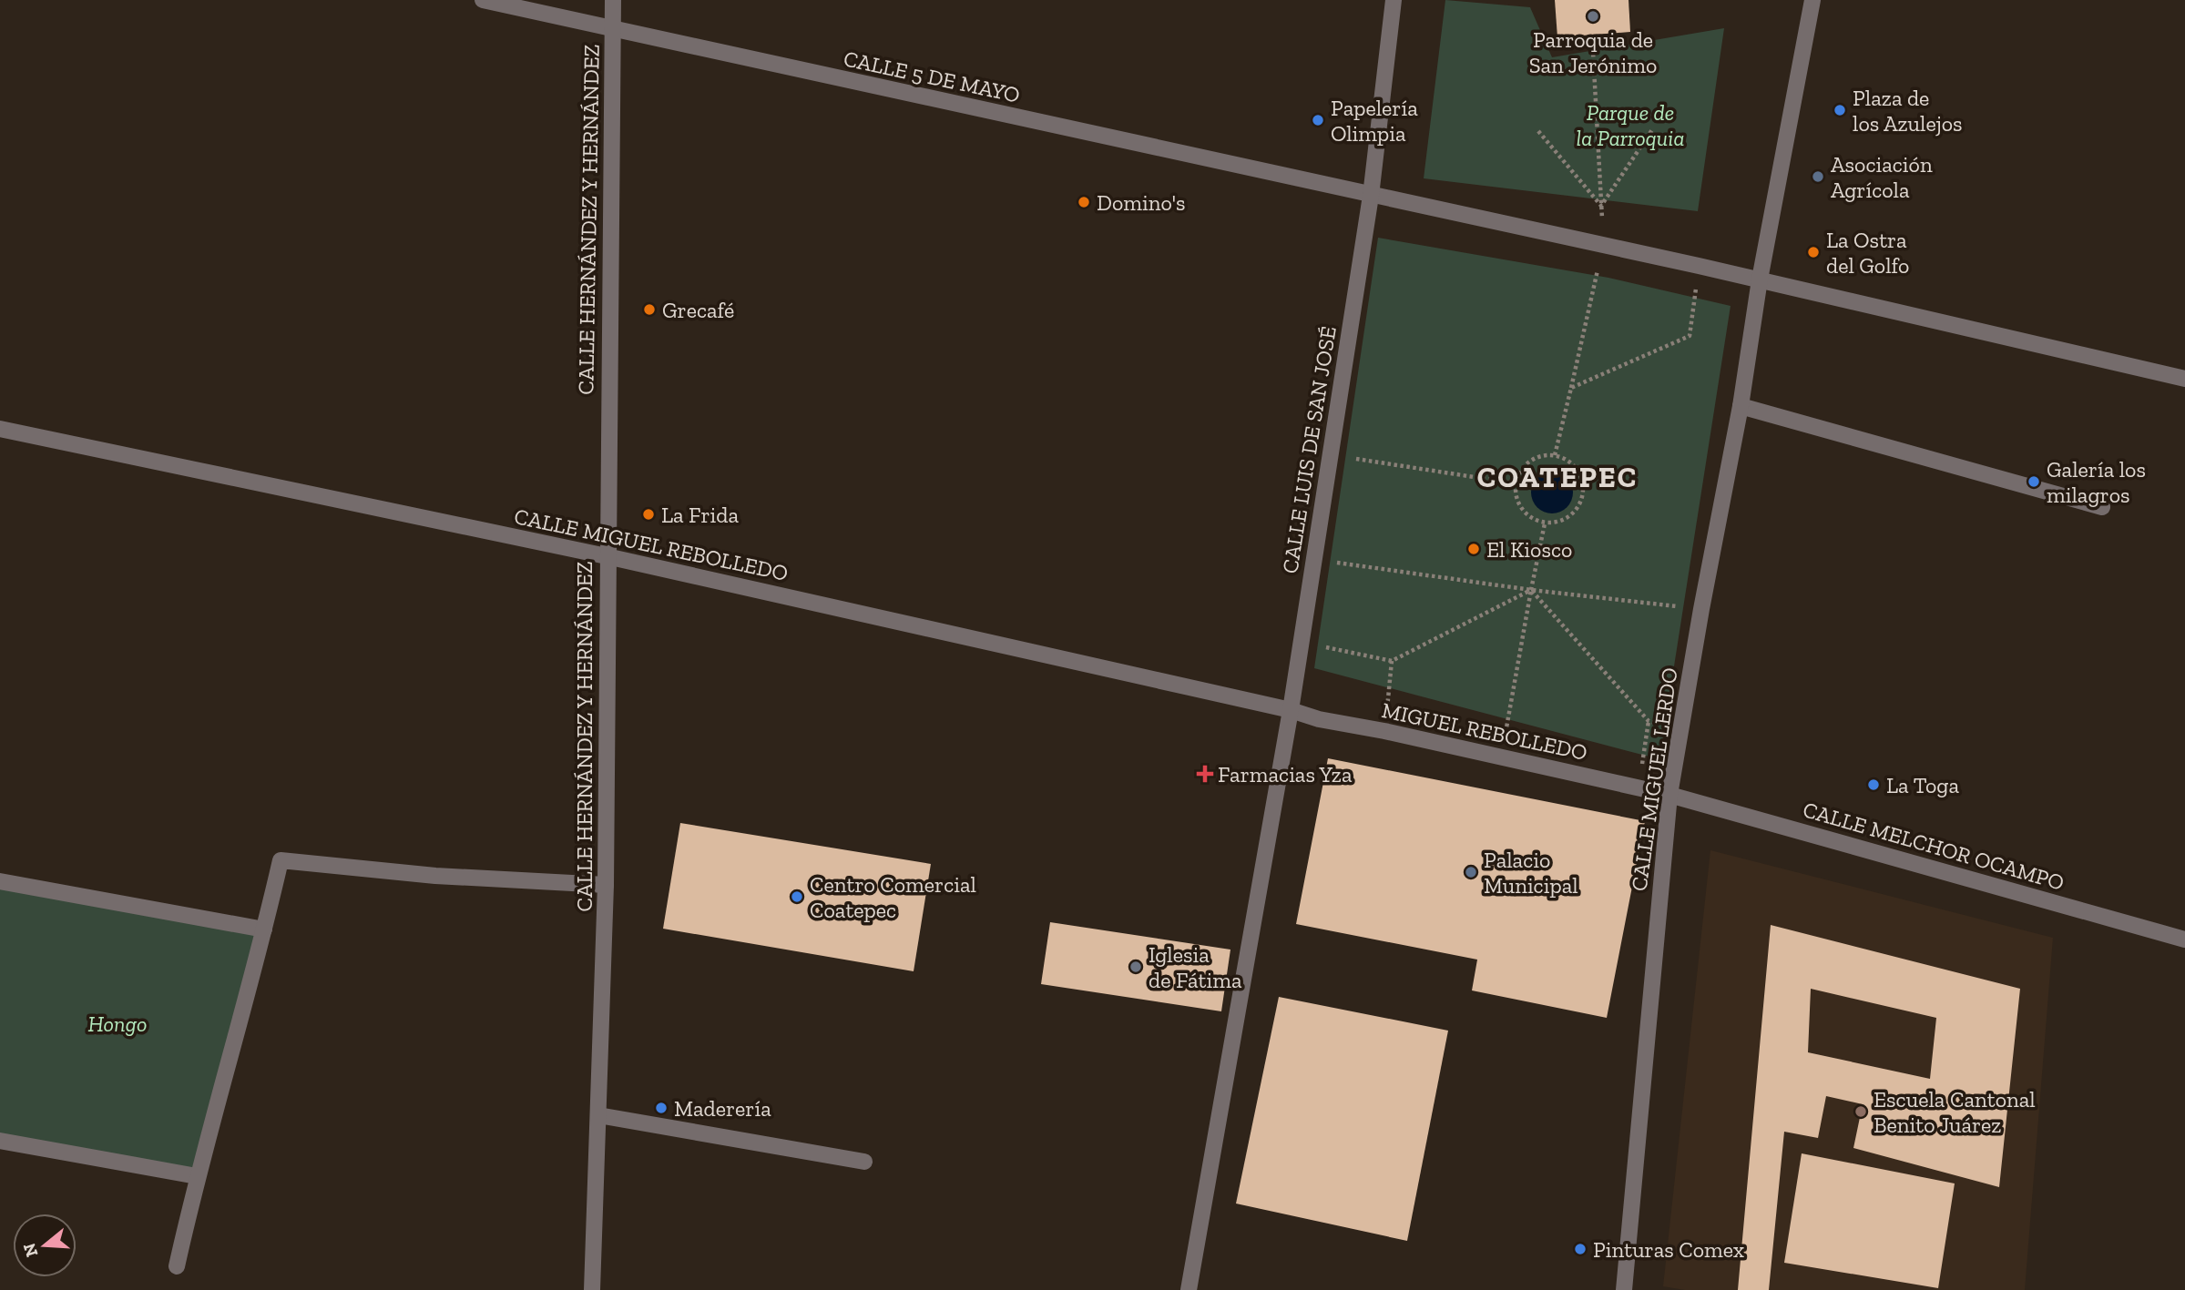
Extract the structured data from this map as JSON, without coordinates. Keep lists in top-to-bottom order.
{
  "streets": {
    "street": [
      "CALLE 5 DE MAYO",
      "CALLE HERNÁNDEZ Y HERNÁNDEZ",
      "CALLE LUIS DE SAN JOSÉ",
      "CALLE MIGUEL REBOLLEDO",
      "MIGUEL REBOLLEDO",
      "CALLE MIGUEL LERDO",
      "CALLE MELCHOR OCAMPO"
    ]
  },
  "crossings": [
    ["CALLE 5 DE MAYO", "CALLE HERNÁNDEZ Y HERNÁNDEZ"],
    ["CALLE 5 DE MAYO", "CALLE LUIS DE SAN JOSÉ"],
    ["CALLE 5 DE MAYO", "CALLE MIGUEL LERDO"],
    ["CALLE HERNÁNDEZ Y HERNÁNDEZ", "CALLE MIGUEL REBOLLEDO"],
    ["CALLE LUIS DE SAN JOSÉ", "CALLE MIGUEL REBOLLEDO"],
    ["CALLE LUIS DE SAN JOSÉ", "MIGUEL REBOLLEDO"],
    ["CALLE MIGUEL REBOLLEDO", "MIGUEL REBOLLEDO"],
    ["MIGUEL REBOLLEDO", "CALLE MIGUEL LERDO"],
    ["MIGUEL REBOLLEDO", "CALLE MELCHOR OCAMPO"],
    ["CALLE MIGUEL LERDO", "CALLE MELCHOR OCAMPO"]
  ],
  "districts": ["COATEPEC"],
  "parks": ["Parque de la Parroquia", "Hongo"],
  "places": {
    "other": [
      "Parroquia de San Jerónimo",
      "Plaza de los Azulejos",
      "Papelería Olimpia",
      "Asociación Agrícola",
      "Domino's",
      "La Ostra del Golfo",
      "Grecafé",
      "Galería los milagros",
      "La Frida",
      "El Kiosco",
      "La Toga",
      "Palacio Municipal",
      "Centro Comercial Coatepec",
      "Iglesia de Fátima",
      "Maderería",
      "Escuela Cantonal Benito Juárez",
      "Pinturas Comex"
    ],
    "health": ["Farmacias Yza"]
  },
  "north": "left"
}
